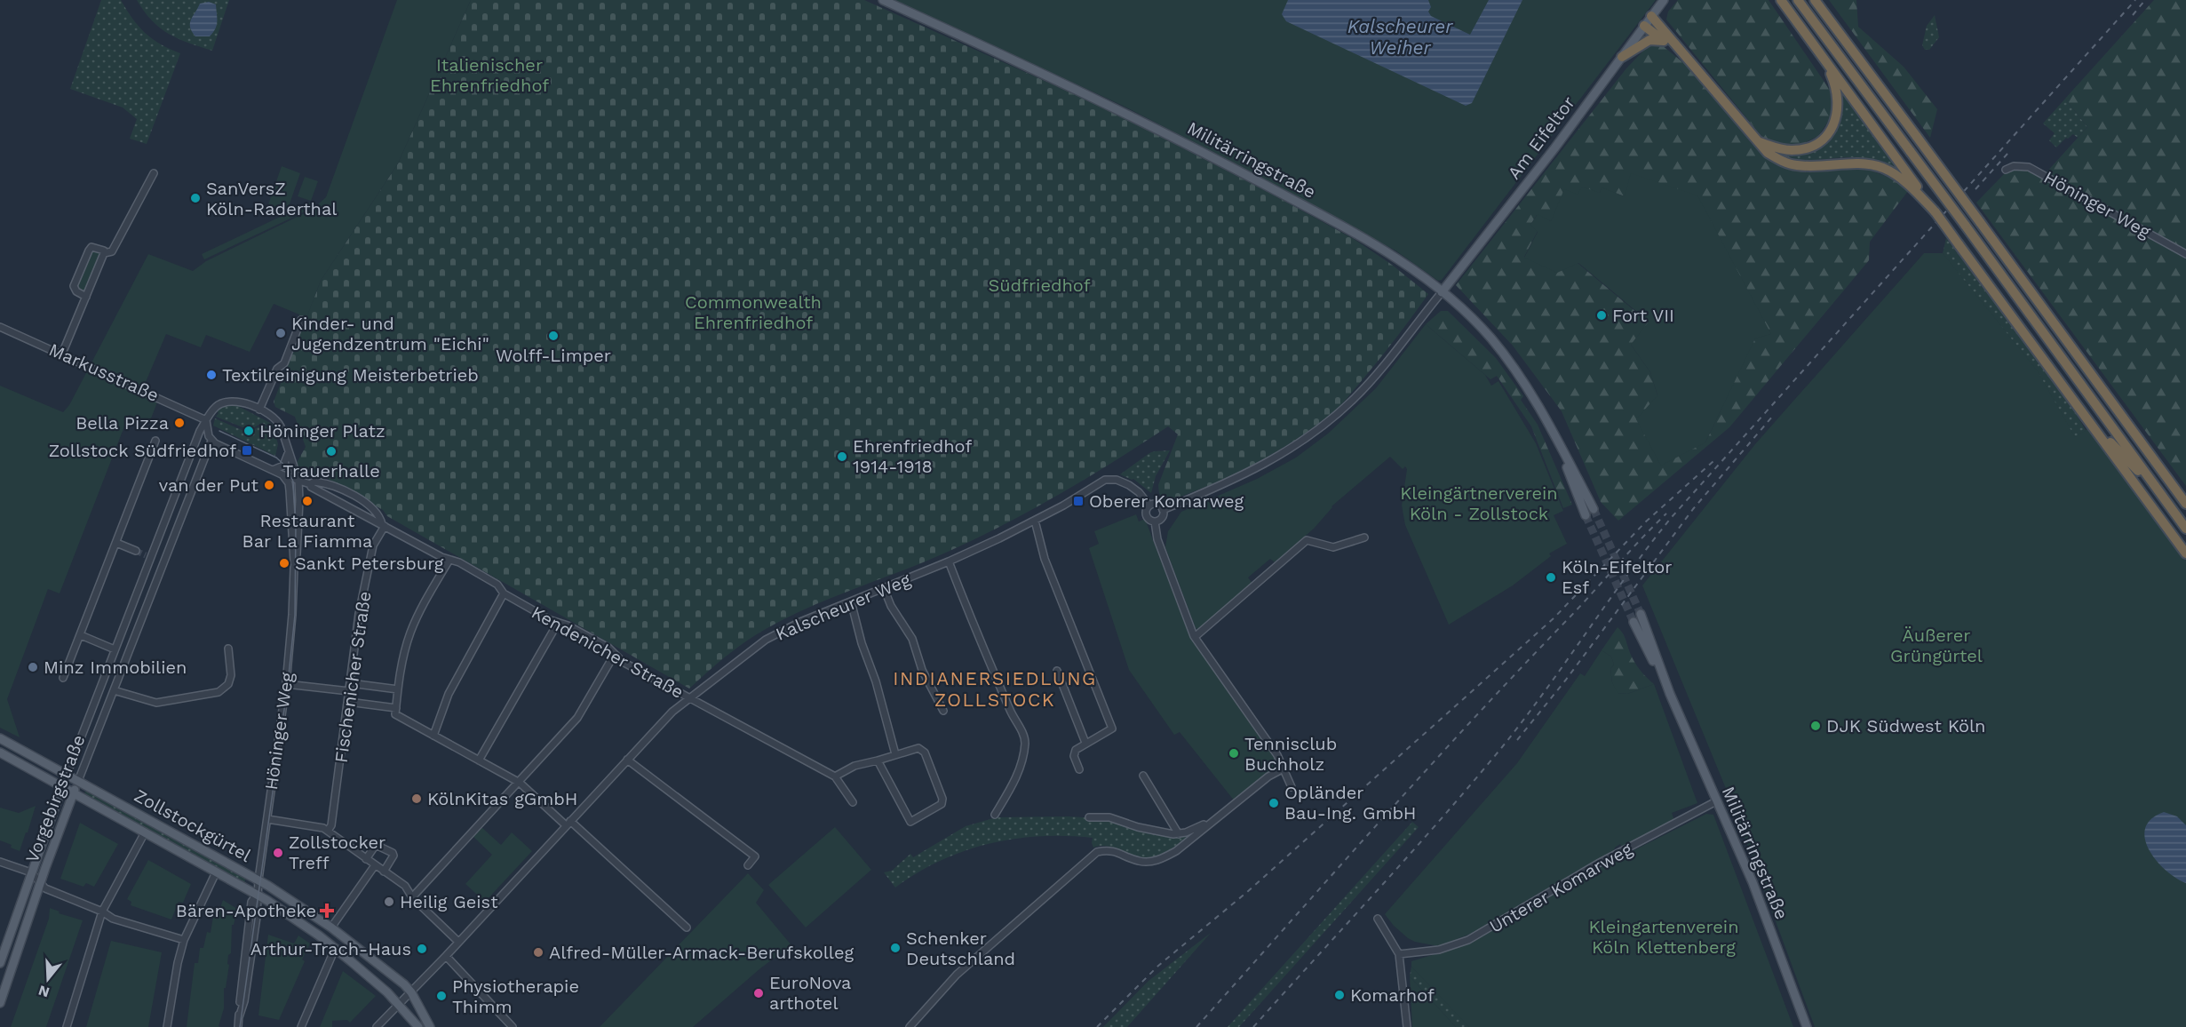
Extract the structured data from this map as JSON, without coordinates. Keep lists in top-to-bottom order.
{
  "streets": {
    "main road": [
      "Am Eifeltor",
      "Militärringstraße",
      "Vorgebirgstraße",
      "Zollstockgürtel"
    ],
    "street": [
      "Höninger Weg",
      "Markusstraße",
      "Kalscheurer Weg",
      "Kendenicher Straße",
      "Fischenicher Straße",
      "Unterer Komarweg"
    ]
  },
  "crossings": [
    ["Am Eifeltor", "Militärringstraße"],
    ["Militärringstraße", "Unterer Komarweg"],
    ["Höninger Weg", "Kendenicher Straße"],
    ["Höninger Weg", "Zollstockgürtel"],
    ["Markusstraße", "Vorgebirgstraße"],
    ["Kalscheurer Weg", "Kendenicher Straße"],
    ["Kalscheurer Weg", "Zollstockgürtel"],
    ["Kendenicher Straße", "Fischenicher Straße"],
    ["Vorgebirgstraße", "Zollstockgürtel"]
  ],
  "districts": ["INDIANERSIEDLUNG ZOLLSTOCK"],
  "water": ["Kalscheurer Weiher"],
  "parks": [
    "Italienischer Ehrenfriedhof",
    "Südfriedhof",
    "Commonwealth Ehrenfriedhof",
    "Kleingärtnerverein Köln - Zollstock",
    "Äußerer Grüngürtel",
    "Kleingartenverein Köln Klettenberg"
  ],
  "places": {
    "other": [
      "SanVersZ Köln-Raderthal",
      "Fort VII",
      "Kinder- und Jugendzentrum \"Eichi\"",
      "Wolff-Limper",
      "Textilreinigung Meisterbetrieb",
      "Bella Pizza",
      "Höninger Platz",
      "Trauerhalle",
      "Ehrenfriedhof 1914-1918",
      "van der Put",
      "Restaurant Bar La Fiamma",
      "Sankt Petersburg",
      "Köln-Eifeltor Esf",
      "Minz Immobilien",
      "DJK Südwest Köln",
      "Tennisclub Buchholz",
      "KölnKitas gGmbH",
      "Opländer Bau-Ing. GmbH",
      "Zollstocker Treff",
      "Heilig Geist",
      "Schenker Deutschland",
      "Arthur-Trach-Haus",
      "Alfred-Müller-Armack-Berufskolleg",
      "EuroNova arthotel",
      "Komarhof",
      "Physiotherapie Thimm"
    ],
    "transit": ["Zollstock Südfriedhof", "Oberer Komarweg"],
    "health": ["Bären-Apotheke"]
  },
  "north": "bottom"
}
